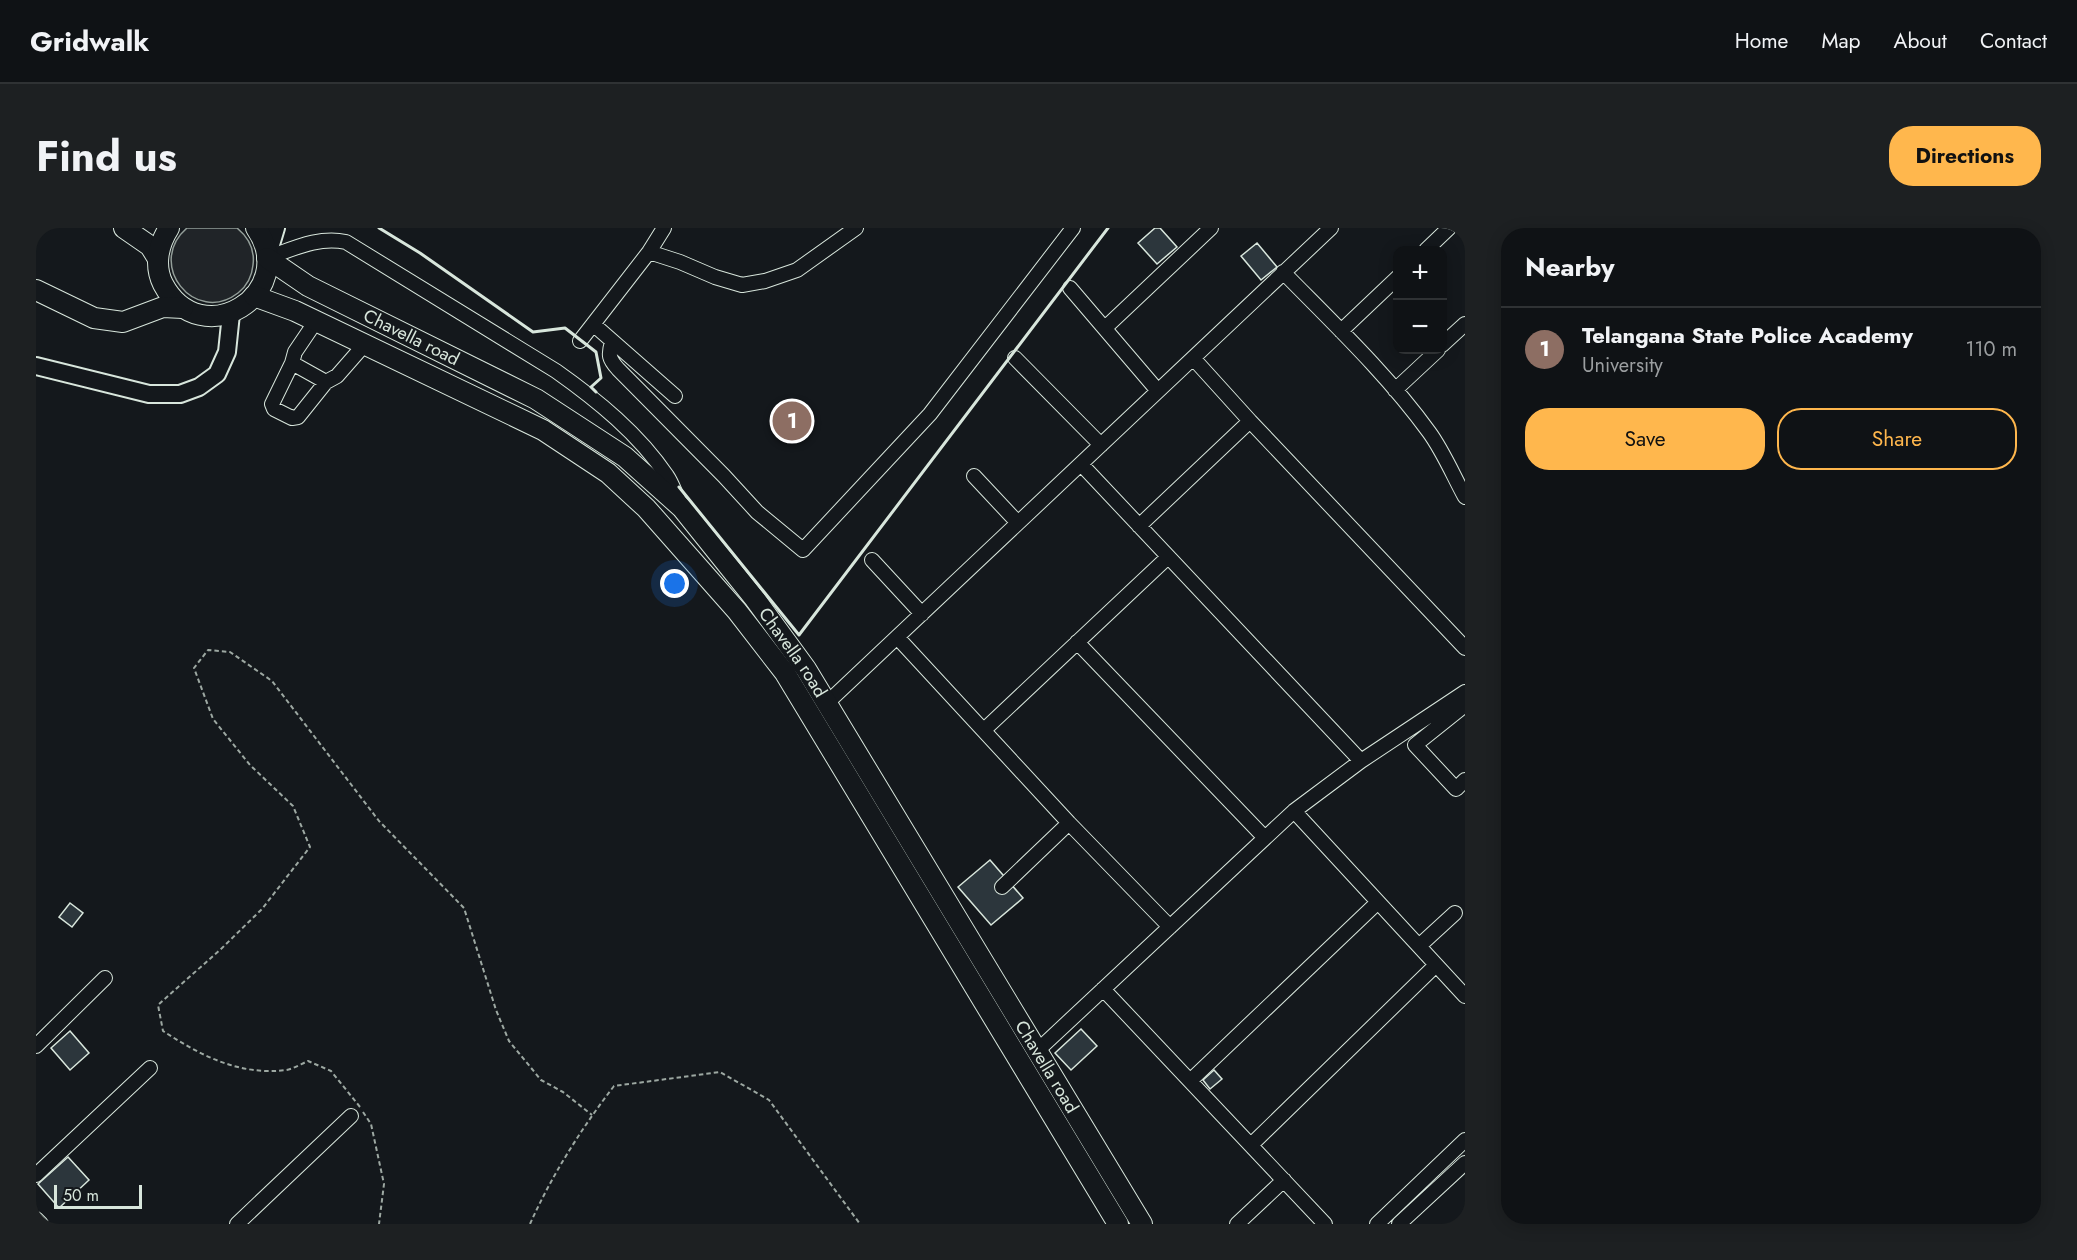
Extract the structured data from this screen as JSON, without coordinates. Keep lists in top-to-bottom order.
{
  "streets": {
    "highway": ["Chavella road"]
  },
  "scale_bar": "50 m",
  "page": {
    "header": "Gridwalk",
    "nav": [
      "Home",
      "Map",
      "About",
      "Contact"
    ],
    "title": "Find us",
    "buttons": [
      "Directions",
      ["Save", "Share"]
    ],
    "heading": "Nearby",
    "map_buttons": ["+", "−"],
    "list": [
      {
        "mark": "1",
        "name": "Telangana State Police Academy",
        "note": "University",
        "value": "110 m"
      }
    ],
    "pins": "1",
    "scale": "50 m"
  }
}
